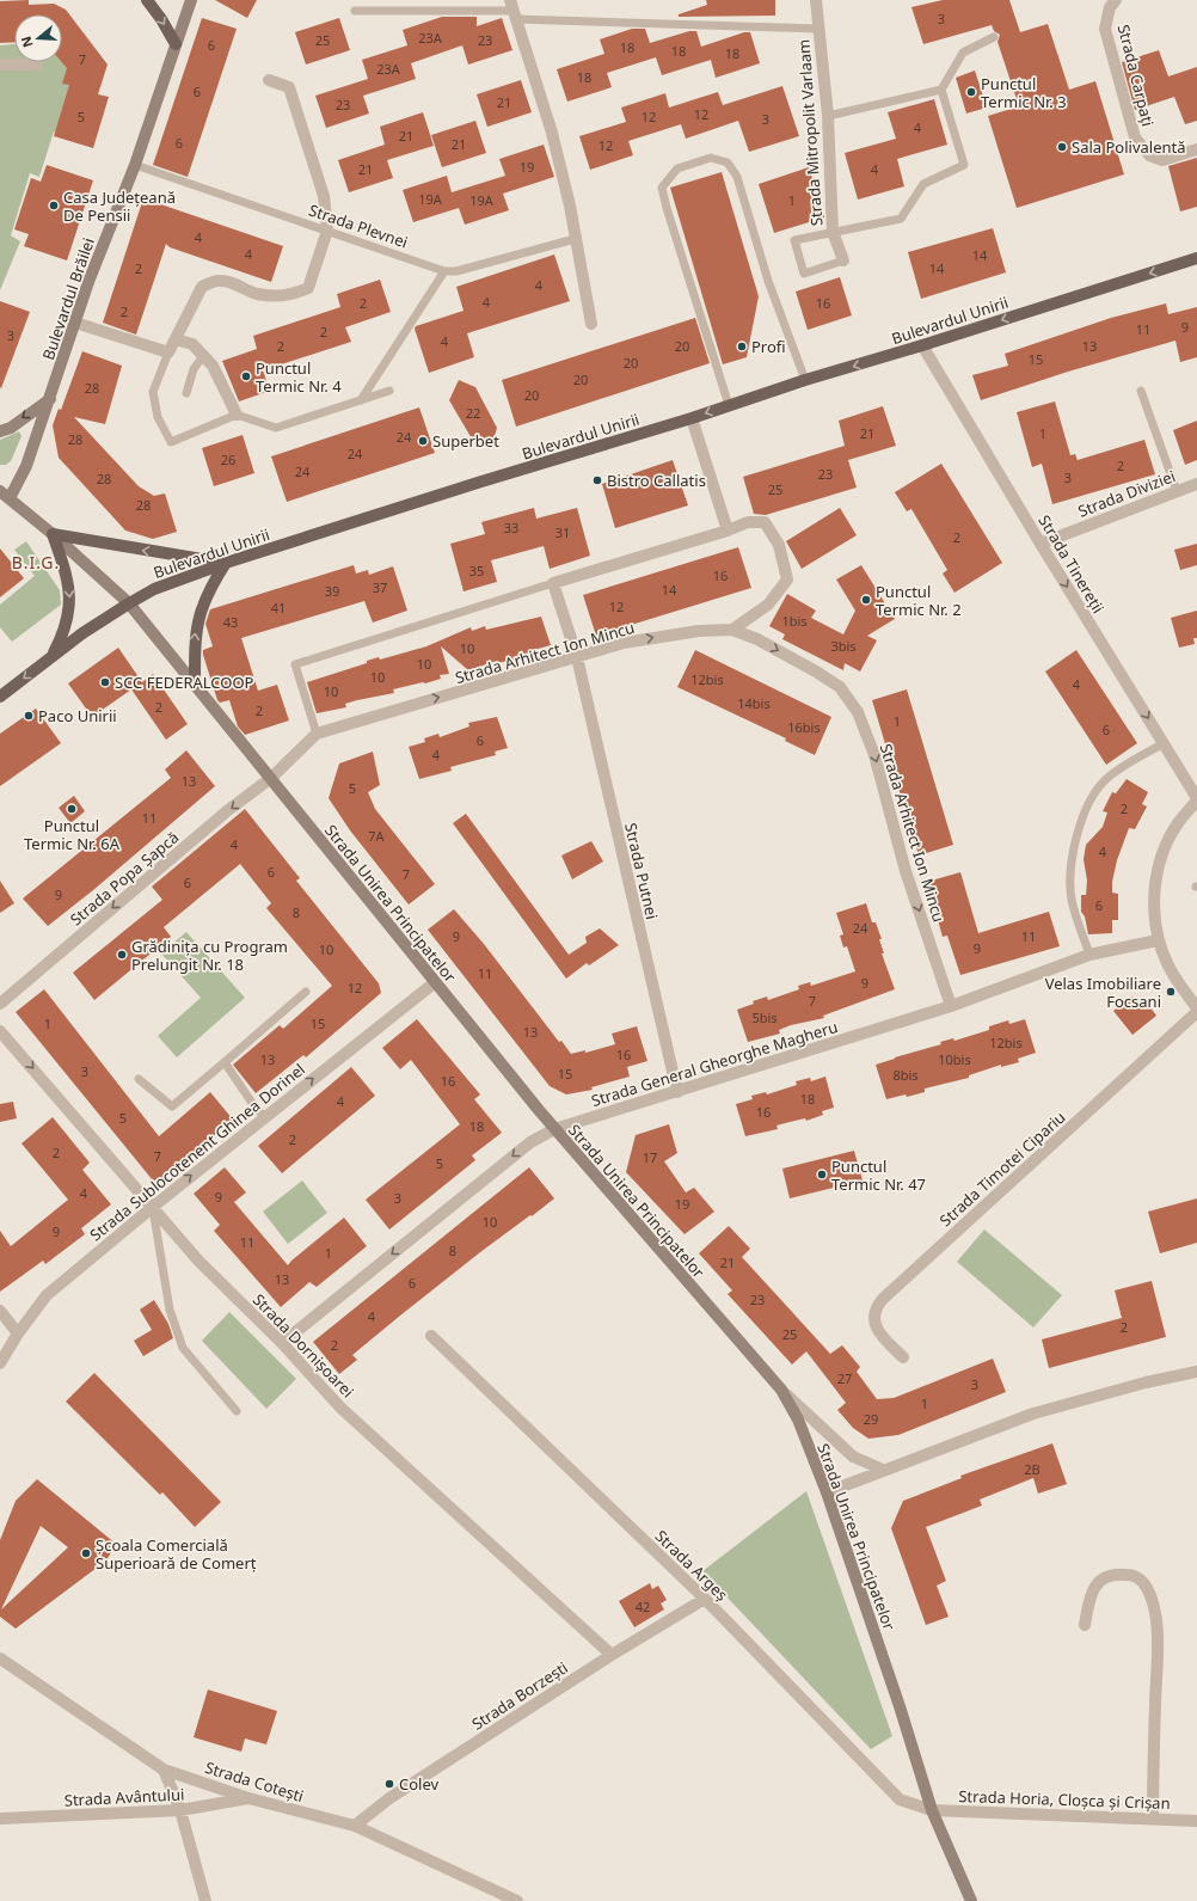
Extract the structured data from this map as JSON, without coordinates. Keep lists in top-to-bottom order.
{
  "streets": {
    "main road": ["Bulevardul Brăilei", "Bulevardul Unirii", "Strada Unirea Principatelor"],
    "street": [
      "Strada Carpați",
      "Strada Mitropolit Varlaam",
      "Strada Diviziei",
      "Strada Tinereții",
      "Strada Arhitect Ion Mincu",
      "Strada Putnei",
      "Strada Popa Șapcă",
      "Strada General Gheorghe Magheru",
      "Strada Sublocotenent Ghinea Dorinel",
      "Strada Timotei Cipariu",
      "Strada Dornișoarei",
      "Strada Argeș",
      "Strada Borzești",
      "Strada Cotești",
      "Strada Avântului",
      "Strada Horia, Cloșca și Crișan"
    ],
    "lane": ["Strada Plevnei"]
  },
  "crossings": [
    ["Strada Plevnei", "Bulevardul Brăilei"],
    ["Bulevardul Brăilei", "Strada Unirea Principatelor"],
    ["Bulevardul Unirii", "Strada Tinereții"],
    ["Bulevardul Unirii", "Strada Unirea Principatelor"],
    ["Strada Diviziei", "Strada Tinereții"],
    ["Strada Arhitect Ion Mincu", "Strada Putnei"],
    ["Strada Arhitect Ion Mincu", "Strada Popa Șapcă"],
    ["Strada Arhitect Ion Mincu", "Strada Unirea Principatelor"],
    ["Strada Arhitect Ion Mincu", "Strada General Gheorghe Magheru"],
    ["Strada Putnei", "Strada General Gheorghe Magheru"],
    ["Strada Popa Șapcă", "Strada Unirea Principatelor"],
    ["Strada Unirea Principatelor", "Strada General Gheorghe Magheru"],
    ["Strada Unirea Principatelor", "Strada Sublocotenent Ghinea Dorinel"],
    ["Strada Unirea Principatelor", "Strada Argeș"],
    ["Strada Unirea Principatelor", "Strada Horia, Cloșca și Crișan"],
    ["Strada General Gheorghe Magheru", "Strada Dornișoarei"],
    ["Strada Sublocotenent Ghinea Dorinel", "Strada Dornișoarei"],
    ["Strada Dornișoarei", "Strada Borzești"],
    ["Strada Argeș", "Strada Borzești"],
    ["Strada Argeș", "Strada Horia, Cloșca și Crișan"],
    ["Strada Borzești", "Strada Cotești"],
    ["Strada Cotești", "Strada Avântului"]
  ],
  "one_way": [
    "Bulevardul Unirii",
    "Strada Tinereții",
    "Strada Popa Șapcă",
    "Strada General Gheorghe Magheru",
    "Strada Sublocotenent Ghinea Dorinel"
  ],
  "districts": ["B.I.G."],
  "places": [
    "Punctul Termic Nr. 3",
    "Sala Polivalentă",
    "Casa Județeană De Pensii",
    "Profi",
    "Punctul Termic Nr. 4",
    "Superbet",
    "Bistro Callatis",
    "Punctul Termic Nr. 2",
    "SCC FEDERALCOOP",
    "Paco Unirii",
    "Punctul Termic Nr. 6A",
    "Grădinița cu Program Prelungit Nr. 18",
    "Velas Imobiliare Focsani",
    "Punctul Termic Nr. 47",
    "Școala Comercială Superioară de Comerț",
    "Colev"
  ],
  "house_numbers": [
    "3",
    "23A",
    "25",
    "23",
    "6",
    "18",
    "18",
    "18",
    "7",
    "23A",
    "18",
    "6",
    "21",
    "23",
    "12",
    "5",
    "12",
    "3",
    "4",
    "21",
    "6",
    "21",
    "12",
    "19",
    "21",
    "4",
    "19A",
    "19A",
    "1",
    "4",
    "4",
    "14",
    "2",
    "14",
    "4",
    "4",
    "2",
    "16",
    "2",
    "9",
    "11",
    "2",
    "3",
    "4",
    "2",
    "20",
    "13",
    "15",
    "20",
    "20",
    "28",
    "20",
    "22",
    "21",
    "1",
    "24",
    "28",
    "24",
    "26",
    "2",
    "24",
    "23",
    "3",
    "28",
    "25",
    "28",
    "33",
    "31",
    "2",
    "35",
    "16",
    "37",
    "14",
    "39",
    "12",
    "41",
    "1bis",
    "43",
    "3bis",
    "10",
    "10",
    "10",
    "12bis",
    "4",
    "10",
    "14bis",
    "2",
    "2",
    "1",
    "16bis",
    "6",
    "6",
    "4",
    "13",
    "5",
    "2",
    "11",
    "7A",
    "4",
    "4",
    "6",
    "7",
    "6",
    "9",
    "6",
    "8",
    "24",
    "9",
    "11",
    "9",
    "10",
    "11",
    "9",
    "12",
    "7",
    "5bis",
    "1",
    "15",
    "13",
    "12bis",
    "16",
    "13",
    "10bis",
    "3",
    "15",
    "8bis",
    "16",
    "18",
    "4",
    "16",
    "5",
    "18",
    "2",
    "2",
    "7",
    "17",
    "5",
    "4",
    "9",
    "3",
    "19",
    "10",
    "9",
    "11",
    "8",
    "1",
    "21",
    "13",
    "6",
    "23",
    "4",
    "2",
    "25",
    "2",
    "27",
    "3",
    "1",
    "29",
    "2B",
    "42"
  ],
  "north": "left"
}
